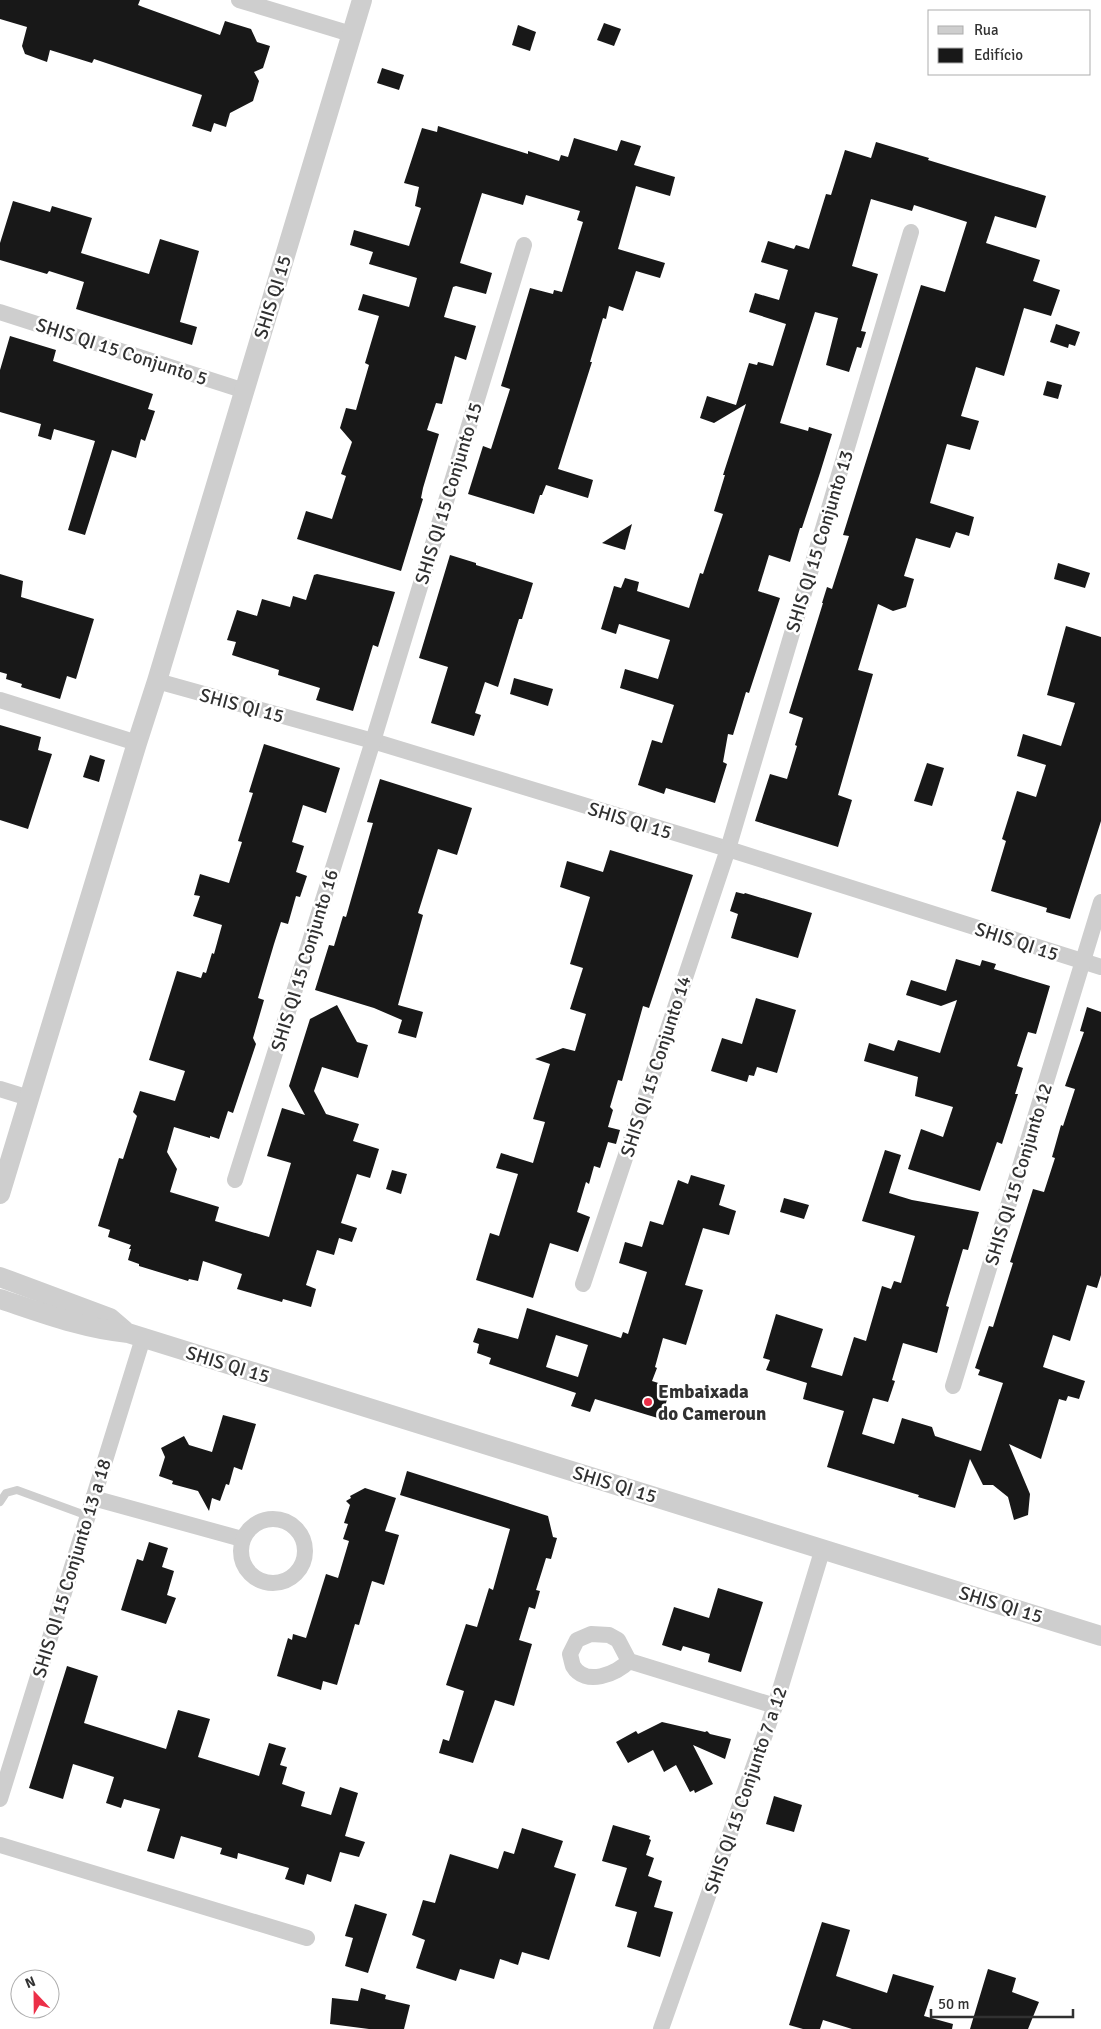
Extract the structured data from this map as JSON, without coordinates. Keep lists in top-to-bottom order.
{
  "streets": {
    "street": [
      "SHIS QI 15",
      "SHIS QI 15 Conjunto 5",
      "SHIS QI 15 Conjunto 15",
      "SHIS QI 15 Conjunto 13",
      "SHIS QI 15 Conjunto 16",
      "SHIS QI 15 Conjunto 14",
      "SHIS QI 15 Conjunto 12",
      "SHIS QI 15 Conjunto 13 a 18",
      "SHIS QI 15 Conjunto 7 a 12"
    ]
  },
  "crossings": [
    ["SHIS QI 15", "SHIS QI 15 Conjunto 5"],
    ["SHIS QI 15", "SHIS QI 15 Conjunto 15"],
    ["SHIS QI 15", "SHIS QI 15 Conjunto 13"],
    ["SHIS QI 15", "SHIS QI 15 Conjunto 16"],
    ["SHIS QI 15", "SHIS QI 15 Conjunto 14"],
    ["SHIS QI 15", "SHIS QI 15 Conjunto 12"],
    ["SHIS QI 15", "SHIS QI 15 Conjunto 13 a 18"],
    ["SHIS QI 15", "SHIS QI 15 Conjunto 7 a 12"],
    ["SHIS QI 15 Conjunto 15", "SHIS QI 15 Conjunto 16"],
    ["SHIS QI 15 Conjunto 13", "SHIS QI 15 Conjunto 14"]
  ],
  "places": ["Embaixada do Cameroun"],
  "legend": ["Rua", "Edifício"],
  "scale_bar": "50 m",
  "north": "top"
}
